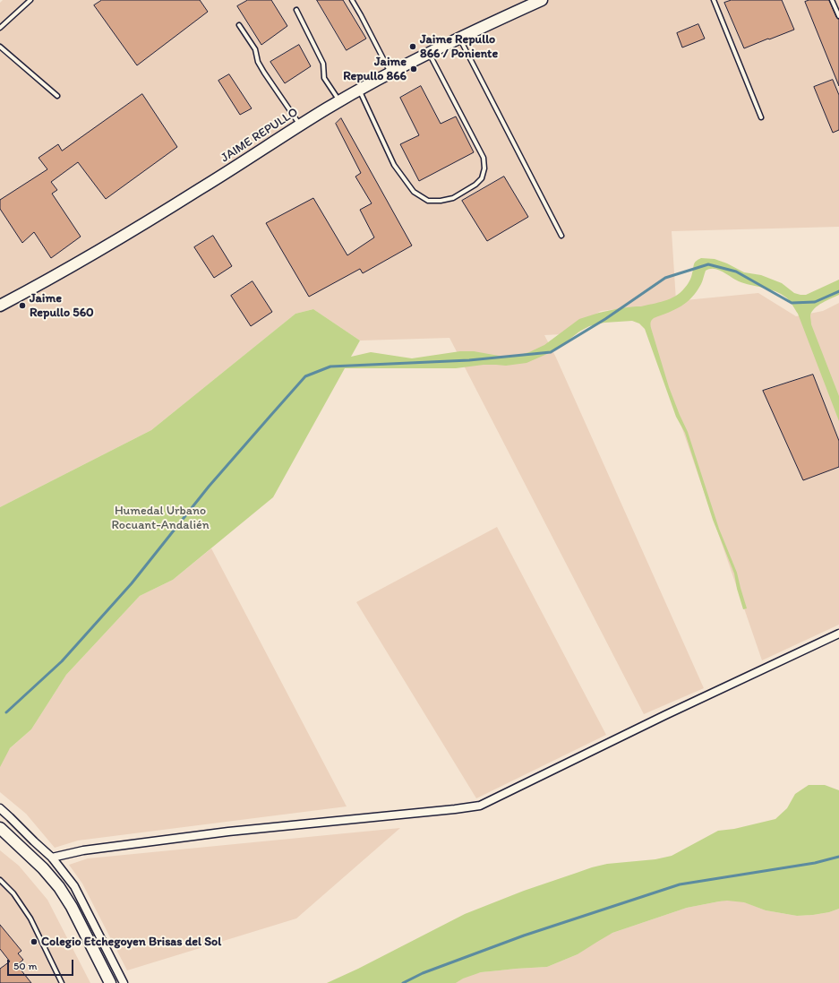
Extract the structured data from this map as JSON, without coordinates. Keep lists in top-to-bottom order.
{
  "streets": {
    "street": ["JAIME REPULLO"]
  },
  "parks": ["Humedal Urbano Rocuant-Andalién"],
  "places": [
    "Jaime Repullo 866 / Poniente",
    "Jaime Repullo 866",
    "Jaime Repullo 560",
    "Colegio Etchegoyen Brisas del Sol"
  ],
  "scale_bar": "50 m"
}
